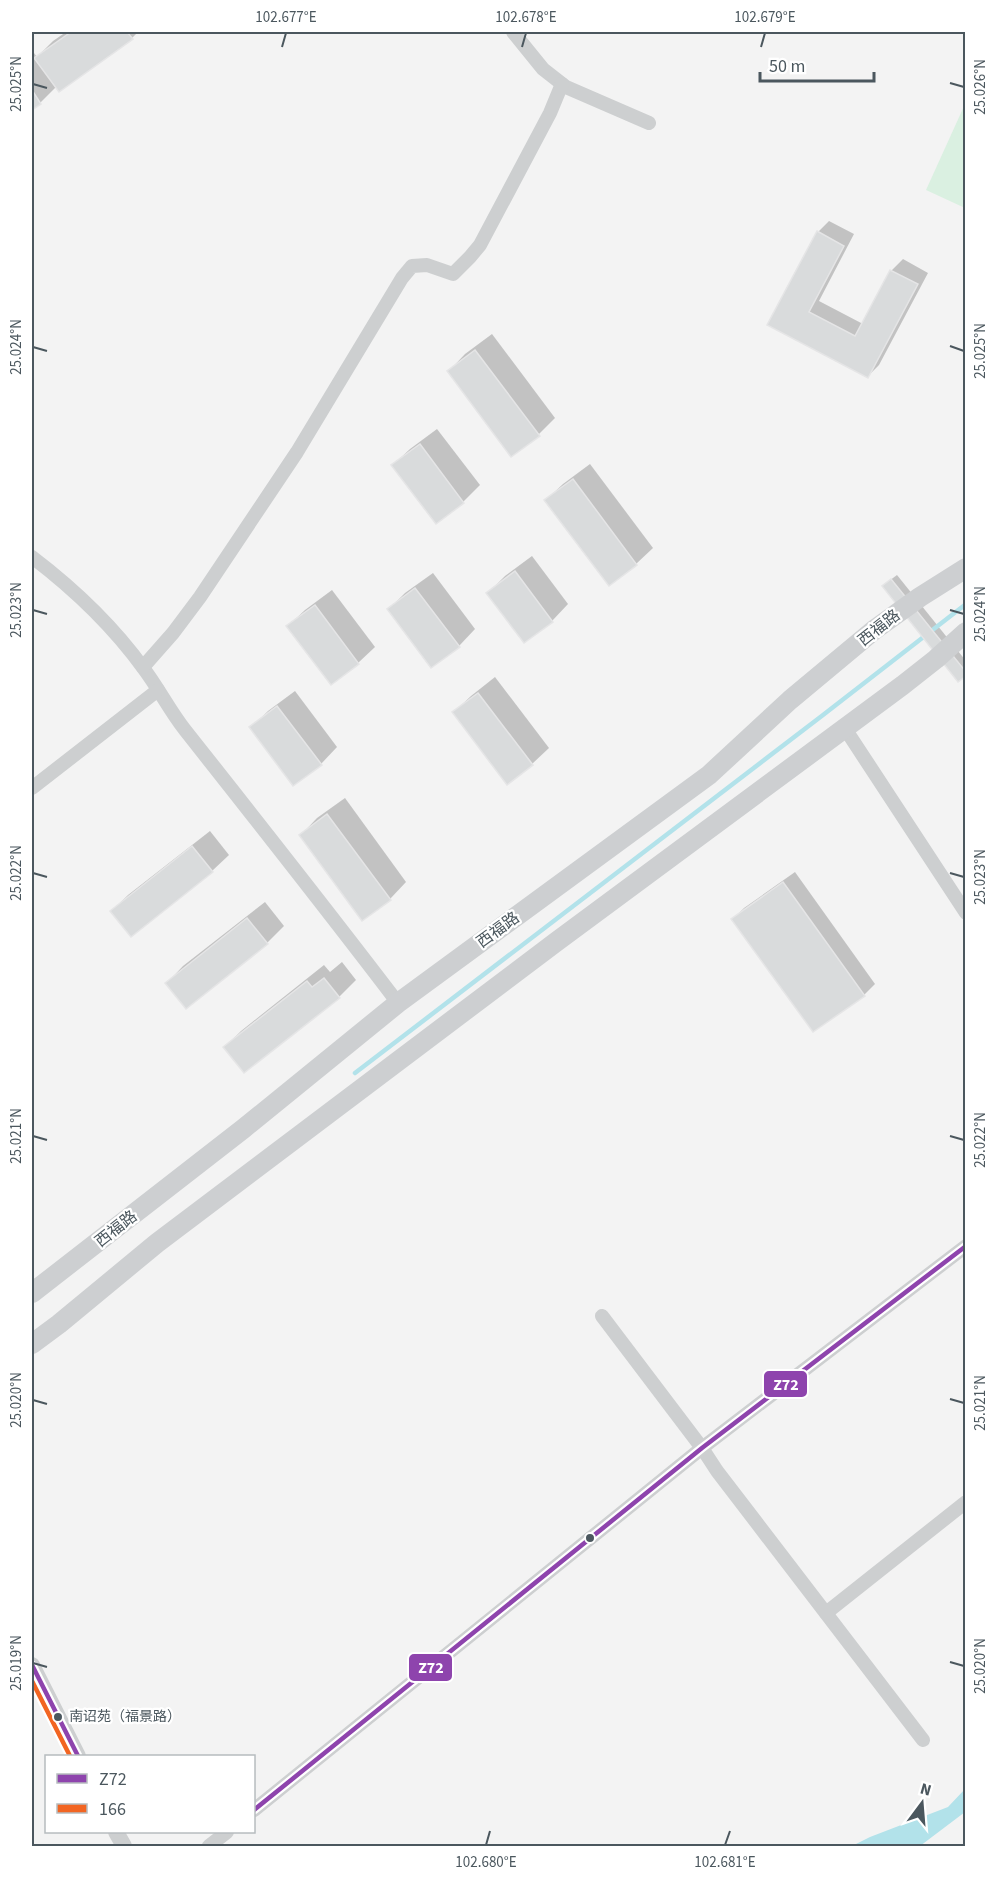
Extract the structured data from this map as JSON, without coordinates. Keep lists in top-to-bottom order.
{
  "streets": {
    "main road": ["西福路"]
  },
  "places": ["南诏苑（福景路）"],
  "lines": ["transit line Z72", "transit line 166"],
  "legend": ["Z72", "166"],
  "scale_bar": "50 m",
  "north": "top",
  "coordinates": [
    "102.677°E",
    "102.678°E",
    "102.679°E",
    "25.025°N",
    "25.026°N",
    "25.024°N",
    "25.023°N",
    "25.022°N",
    "25.021°N",
    "25.020°N",
    "25.019°N",
    "102.680°E",
    "102.681°E"
  ]
}
